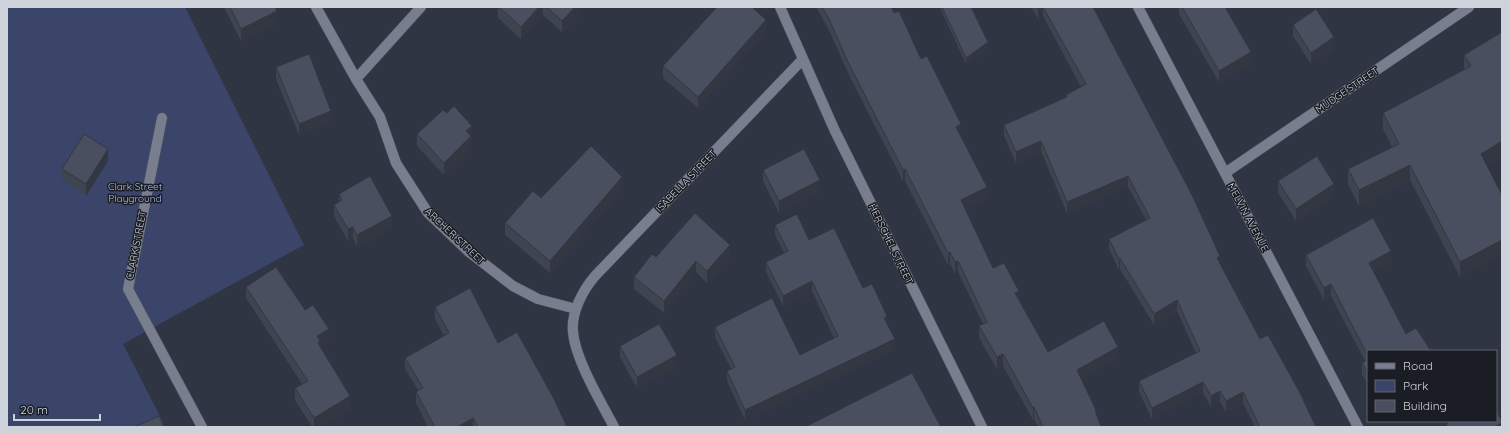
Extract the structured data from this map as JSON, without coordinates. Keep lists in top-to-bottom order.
{
  "streets": {
    "street": [
      "MUDGE STREET",
      "ISABELLA STREET",
      "MELVIN AVENUE",
      "ARCHER STREET",
      "HERSCHEL STREET",
      "CLARK STREET"
    ]
  },
  "crossings": [
    ["MUDGE STREET", "MELVIN AVENUE"],
    ["ISABELLA STREET", "ARCHER STREET"],
    ["ISABELLA STREET", "HERSCHEL STREET"]
  ],
  "parks": ["Clark Street Playground"],
  "legend": ["Road", "Park", "Building"],
  "scale_bar": "20 m"
}
